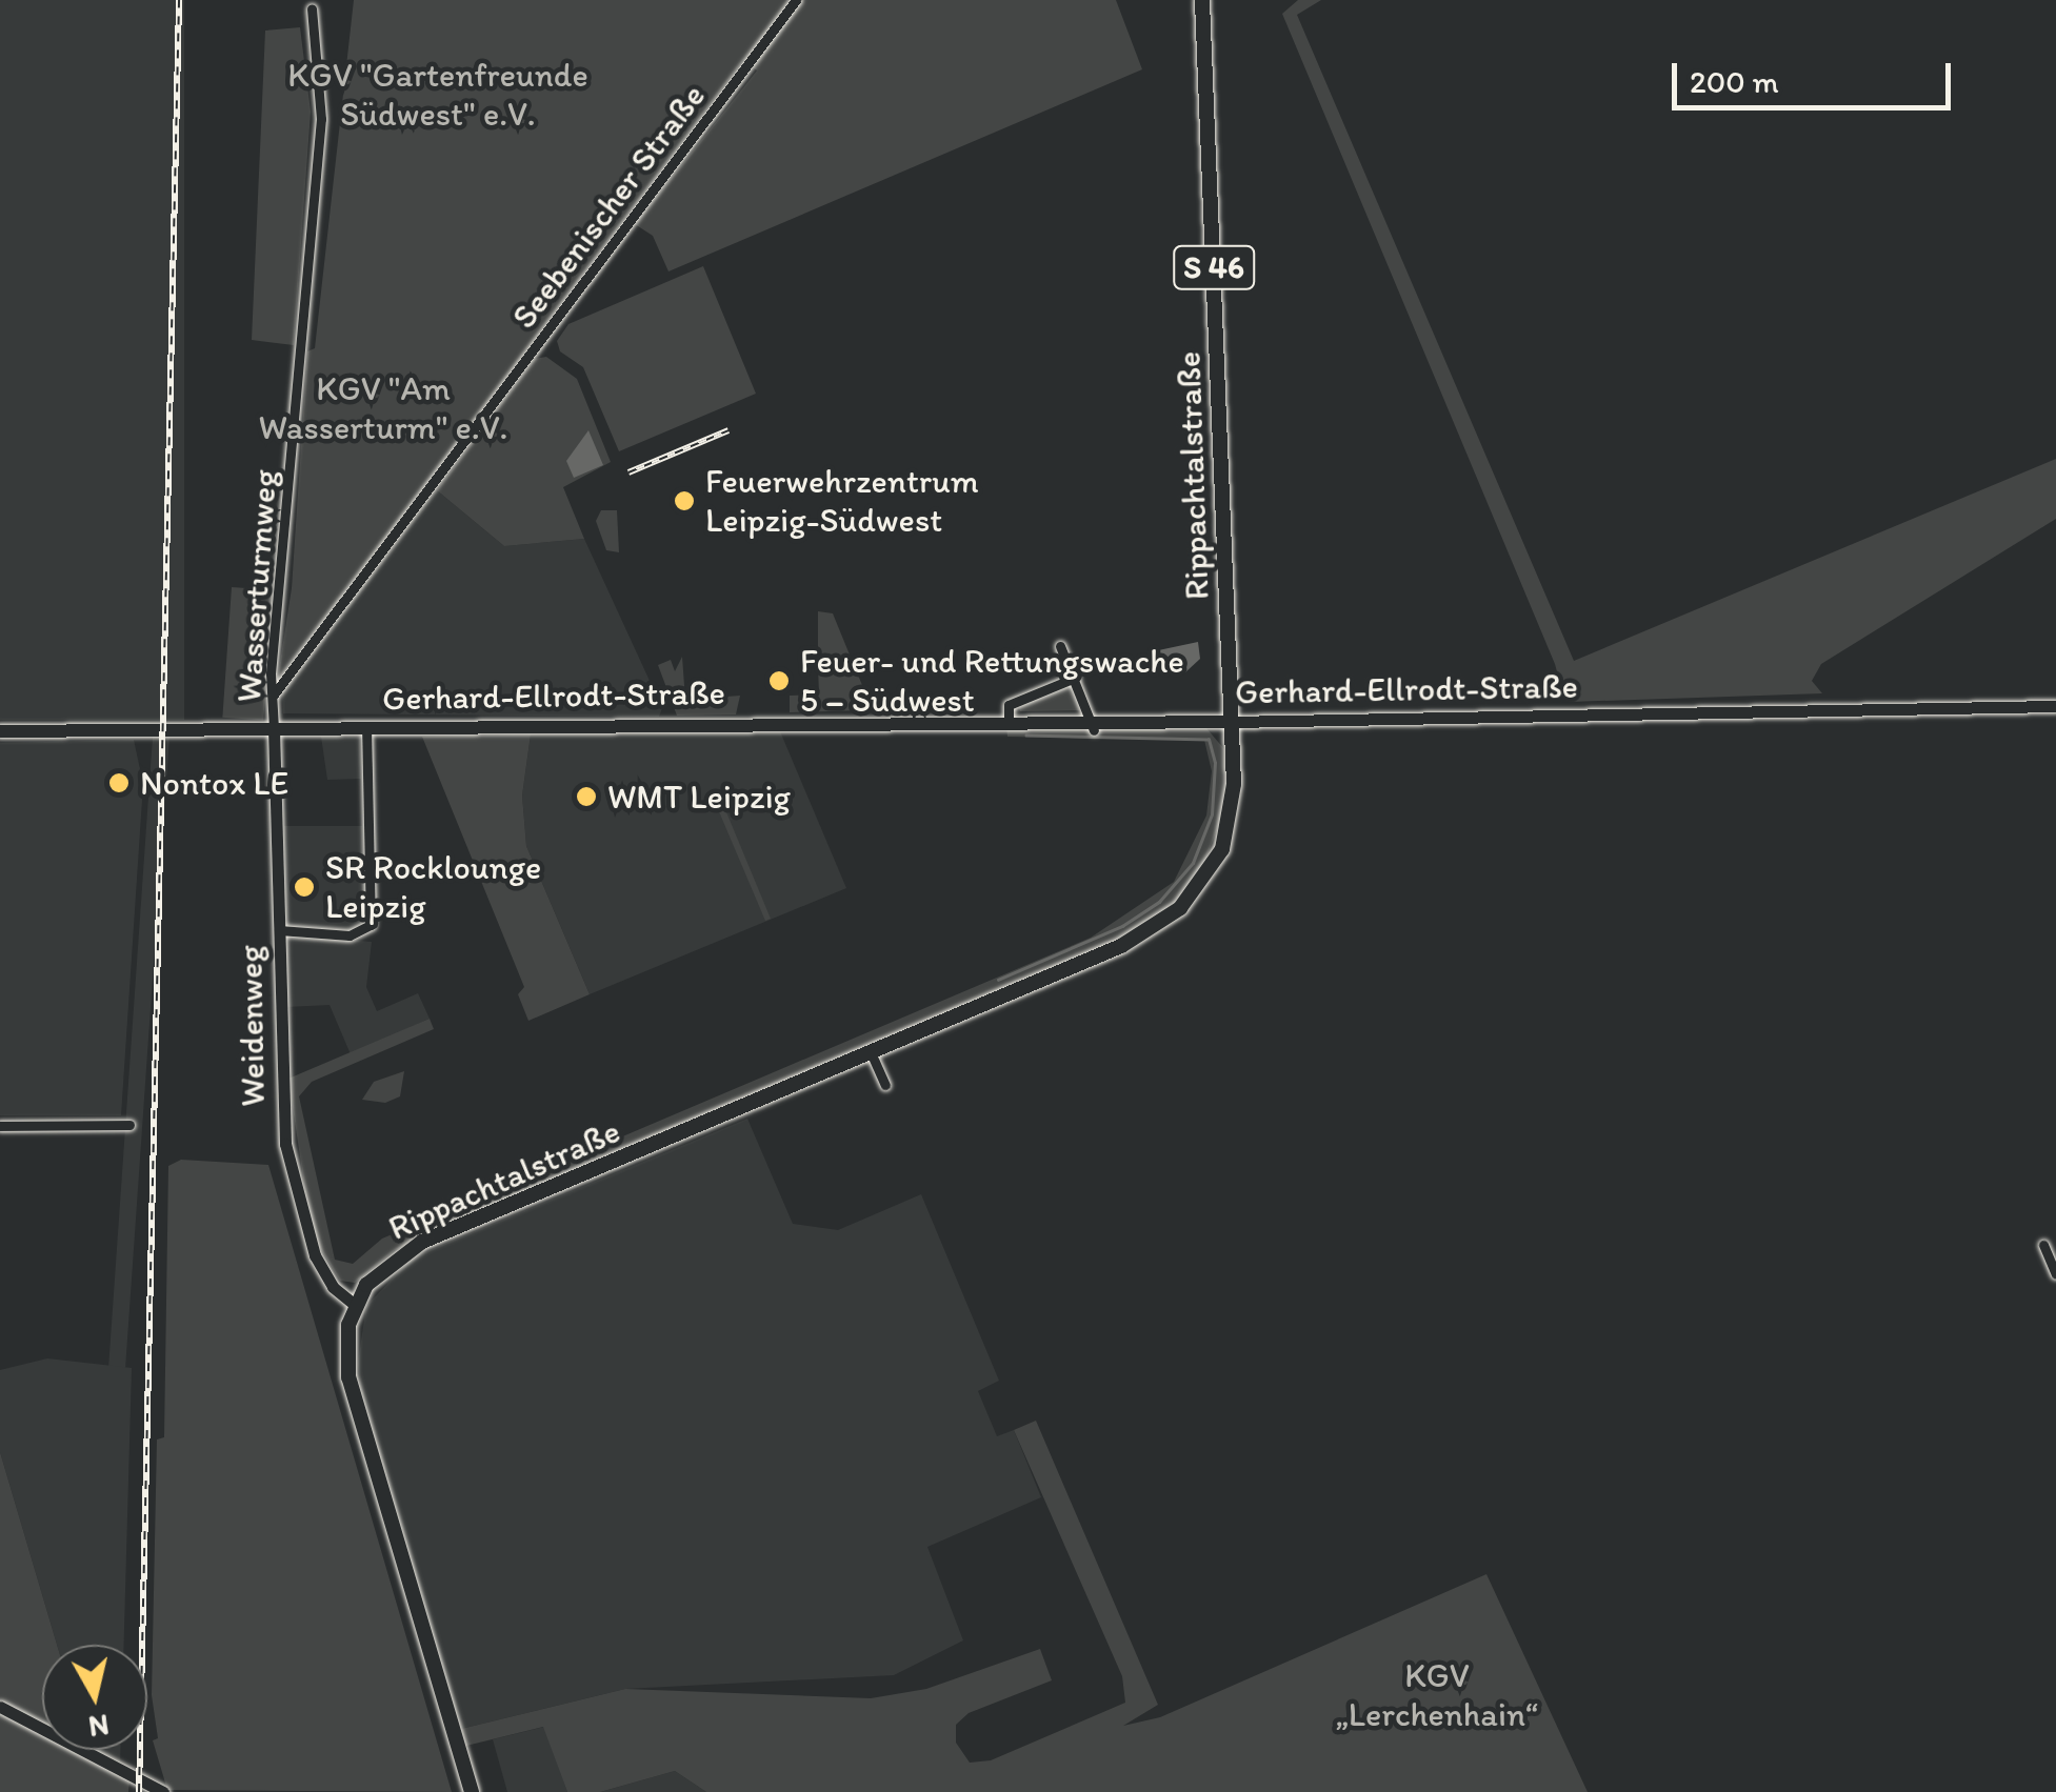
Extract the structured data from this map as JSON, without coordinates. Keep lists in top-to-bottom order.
{
  "streets": {
    "main road": ["S 46", "Rippachtalstraße", "Gerhard-Ellrodt-Straße"],
    "street": ["Seebenischer Straße", "Wasserturmweg", "Weidenweg"]
  },
  "crossings": [
    ["Seebenischer Straße", "Wasserturmweg"],
    ["Rippachtalstraße", "Gerhard-Ellrodt-Straße"],
    ["Rippachtalstraße", "Weidenweg"],
    ["Wasserturmweg", "Gerhard-Ellrodt-Straße"],
    ["Wasserturmweg", "Weidenweg"],
    ["Gerhard-Ellrodt-Straße", "Weidenweg"]
  ],
  "parks": ["KGV \"Gartenfreunde Südwest\" e.V.", "KGV \"Am Wasserturm\" e.V.", "KGV „Lerchenhain“"],
  "places": [
    "Feuerwehrzentrum Leipzig-Südwest",
    "Feuer- und Rettungswache 5 – Südwest",
    "Nontox LE",
    "WMT Leipzig",
    "SR Rocklounge Leipzig"
  ],
  "scale_bar": "200 m",
  "north": "bottom"
}
